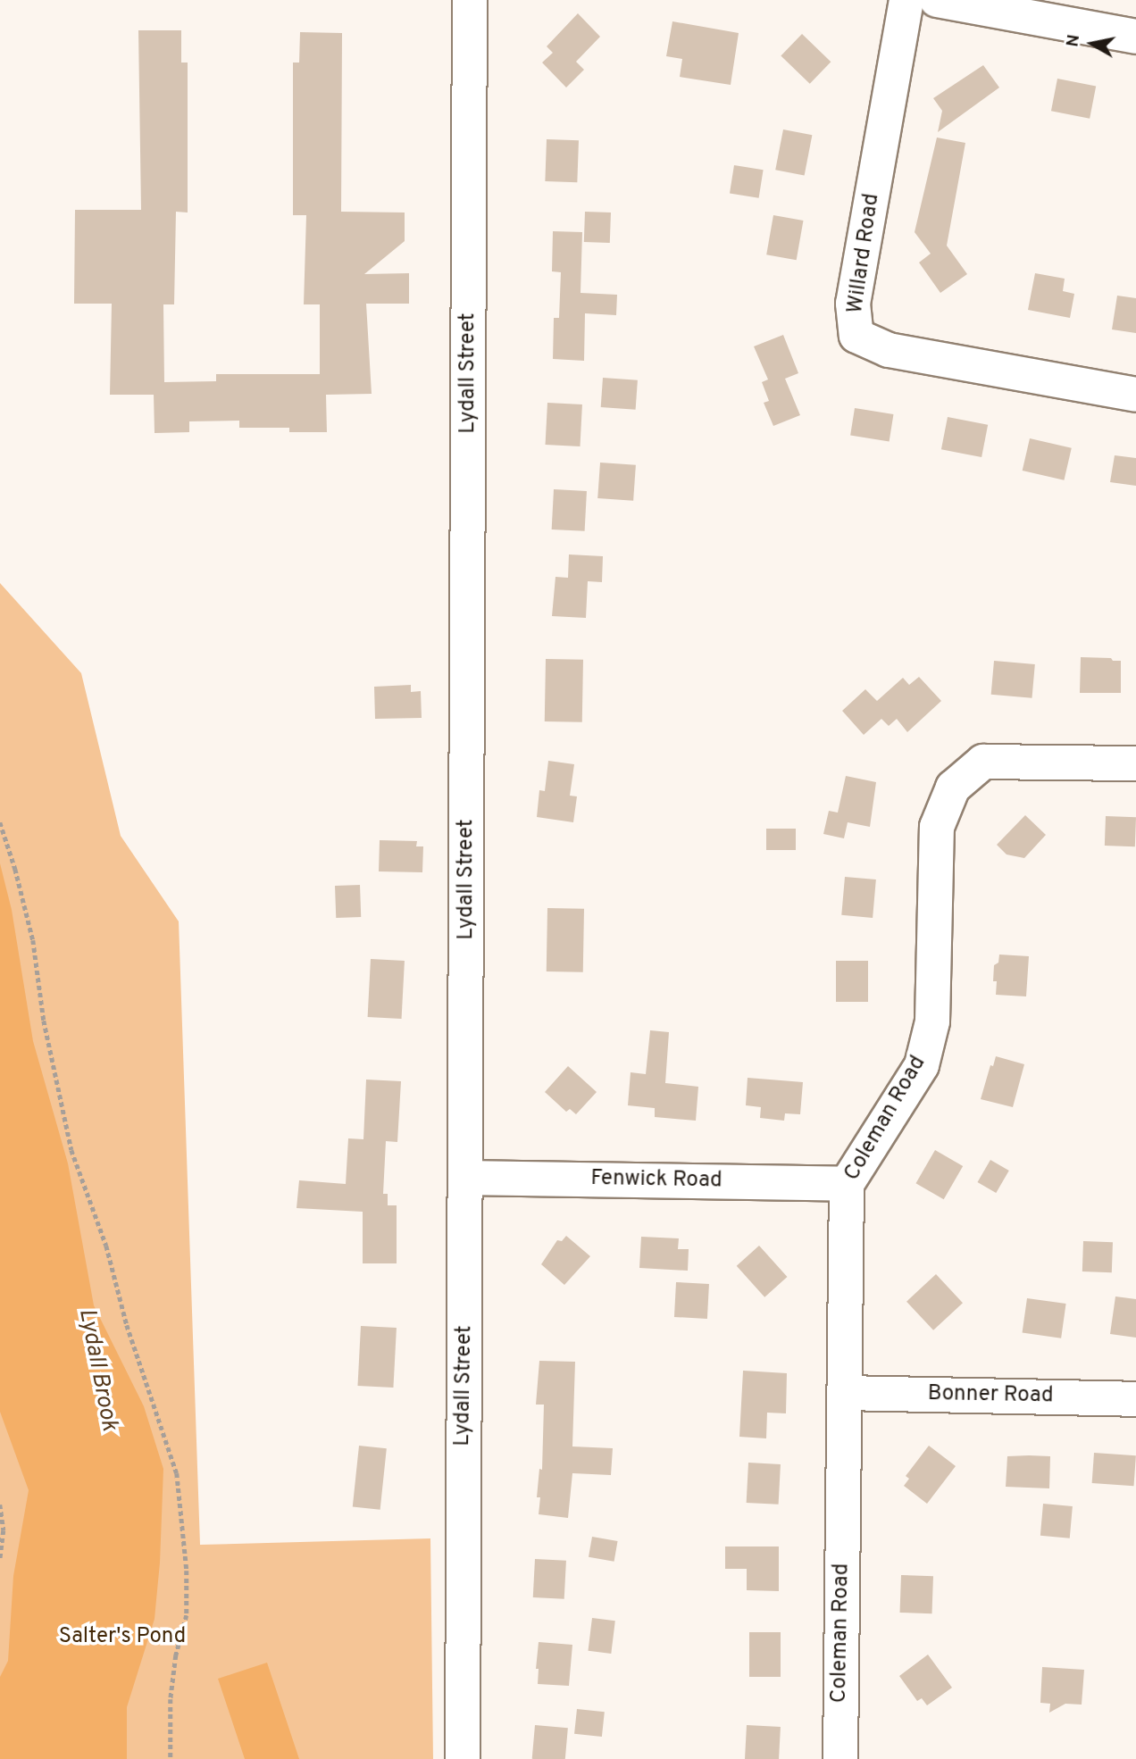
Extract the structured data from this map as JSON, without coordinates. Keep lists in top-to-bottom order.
{
  "streets": {
    "street": [
      "Willard Road",
      "Lydall Street",
      "Coleman Road",
      "Fenwick Road",
      "Bonner Road"
    ]
  },
  "crossings": [
    ["Lydall Street", "Fenwick Road"],
    ["Coleman Road", "Fenwick Road"],
    ["Coleman Road", "Bonner Road"]
  ],
  "water": ["Lydall Brook"],
  "parks": ["Salter's Pond"],
  "north": "left"
}
